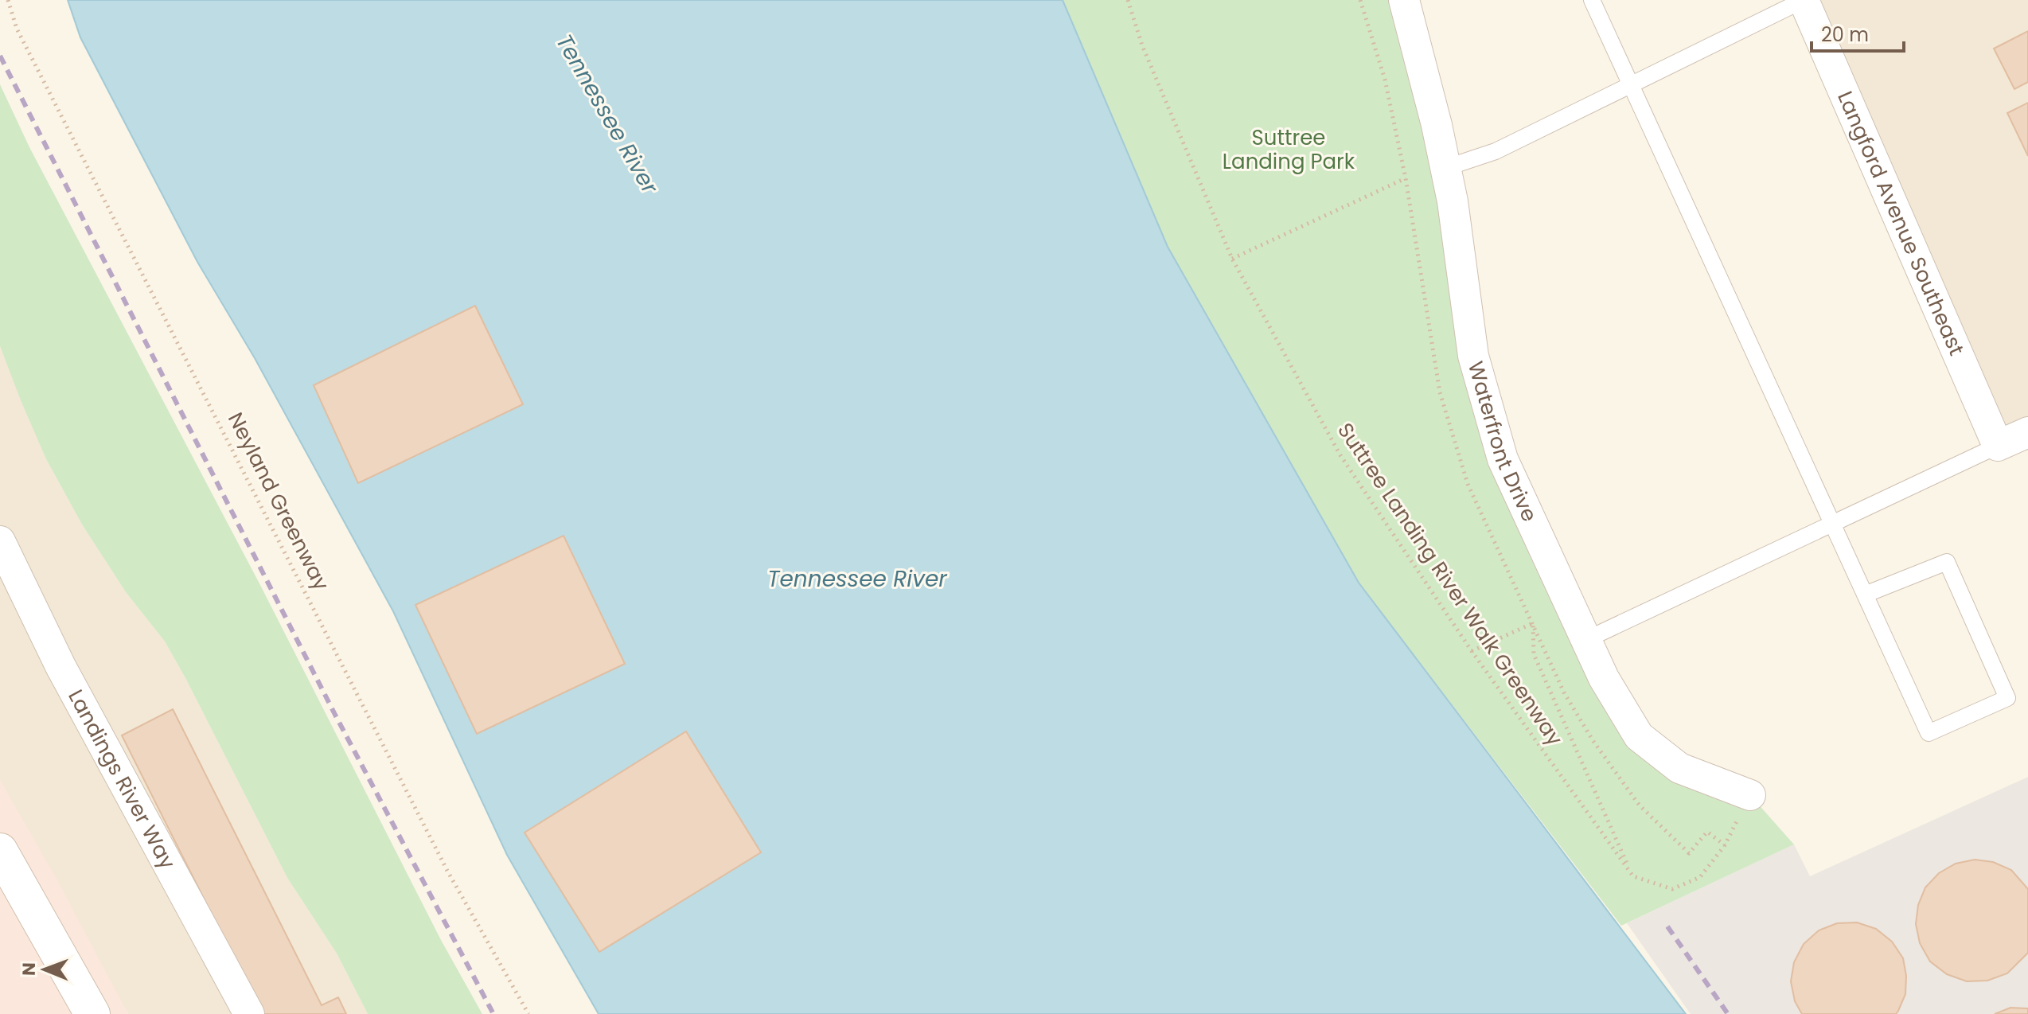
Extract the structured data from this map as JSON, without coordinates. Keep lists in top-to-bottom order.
{
  "streets": {
    "street": ["Langford Avenue Southeast", "Waterfront Drive", "Landings River Way"],
    "path": ["Neyland Greenway", "Suttree Landing River Walk Greenway"]
  },
  "crossings": [
    ["Waterfront Drive", "Suttree Landing River Walk Greenway"]
  ],
  "water": ["Tennessee River"],
  "parks": ["Suttree Landing Park"],
  "scale_bar": "20 m",
  "north": "left"
}
